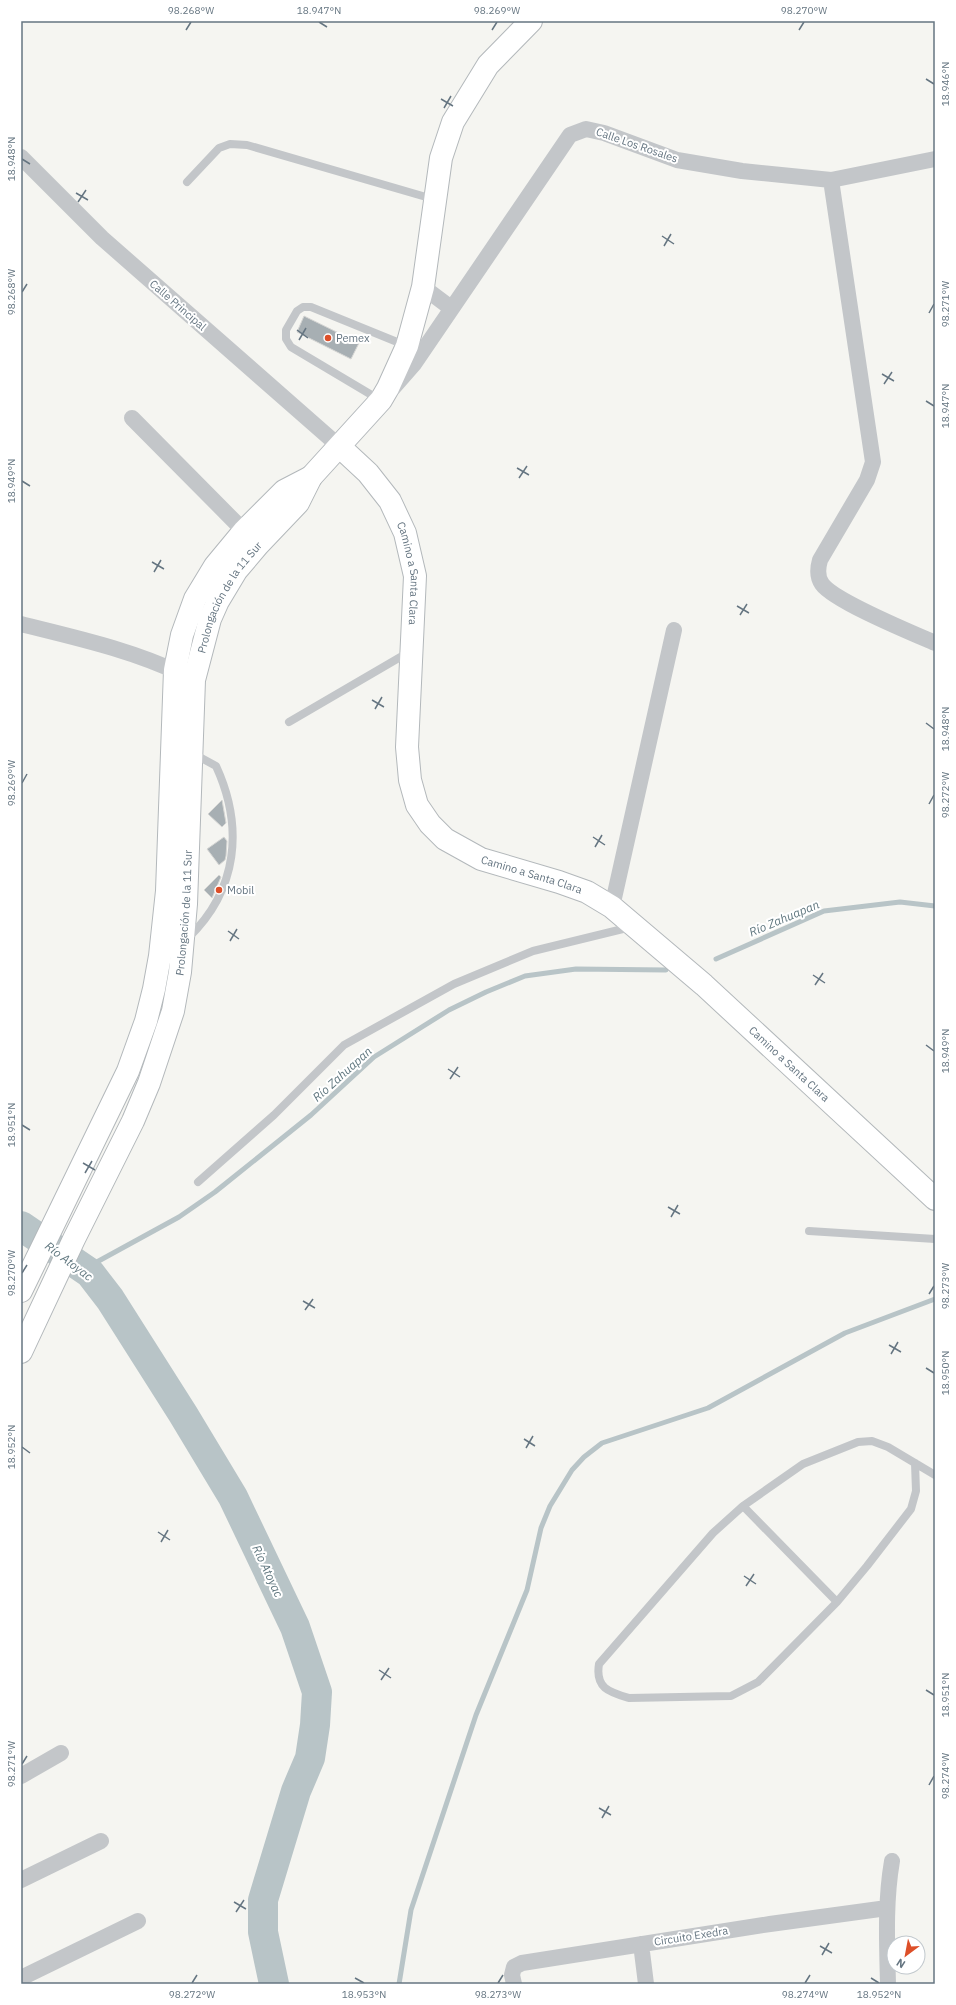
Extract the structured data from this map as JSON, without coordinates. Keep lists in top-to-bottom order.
{
  "streets": {
    "main road": ["Camino a Santa Clara", "Prolongación de la 11 Sur"],
    "street": ["Calle Los Rosales", "Calle Principal", "Circuito Exedra"]
  },
  "crossings": [
    ["Calle Los Rosales", "Prolongación de la 11 Sur"],
    ["Calle Principal", "Camino a Santa Clara"],
    ["Calle Principal", "Prolongación de la 11 Sur"],
    ["Camino a Santa Clara", "Prolongación de la 11 Sur"]
  ],
  "water": ["Río Zahuapan", "Río Atoyac"],
  "places": ["Pemex", "Mobil"],
  "north": "bottom left",
  "coordinates": [
    "98.268°W",
    "18.947°N",
    "98.269°W",
    "98.270°W",
    "18.946°N",
    "18.948°N",
    "98.271°W",
    "18.949°N",
    "98.272°W",
    "18.951°N",
    "98.273°W",
    "18.950°N",
    "18.952°N",
    "98.274°W",
    "18.953°N"
  ]
}
